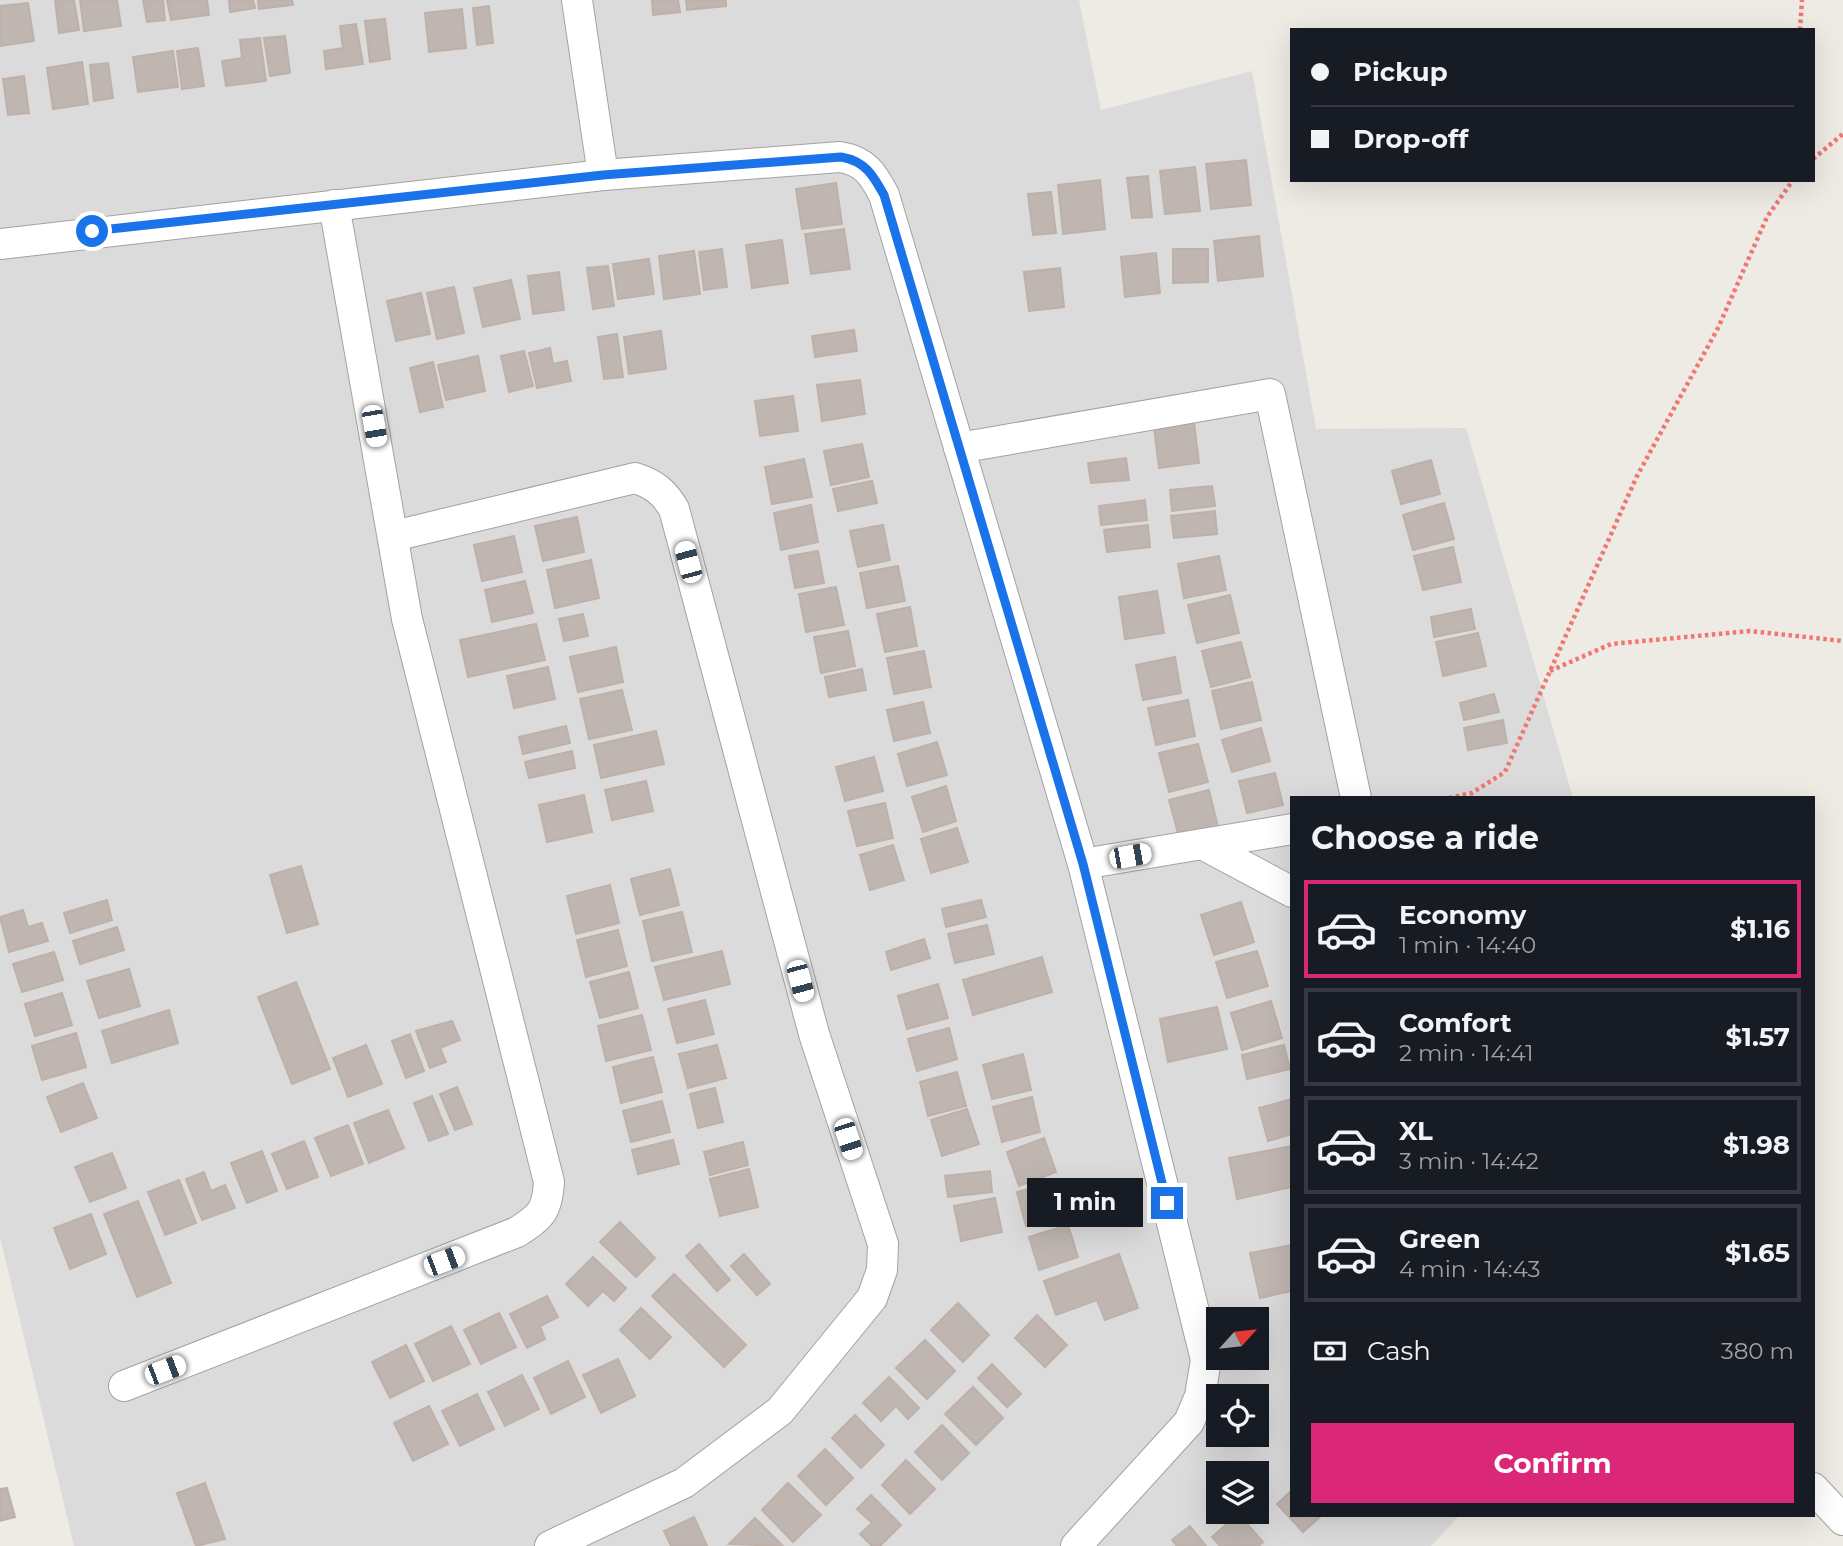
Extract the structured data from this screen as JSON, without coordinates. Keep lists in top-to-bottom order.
{
  "north": "top right",
  "page": {
    "banner": ["Pickup", "Drop-off"],
    "heading": "Choose a ride",
    "list": [
      {
        "name": "Economy",
        "note": "1 min · 14:40",
        "value": "$1.16"
      },
      {
        "name": "Comfort",
        "note": "2 min · 14:41",
        "value": "$1.57"
      },
      {
        "name": "XL",
        "note": "3 min · 14:42",
        "value": "$1.98"
      },
      {
        "name": "Green",
        "note": "4 min · 14:43",
        "value": "$1.65"
      }
    ],
    "bubble": "1 min",
    "pay": ["Cash", "380 m"],
    "buttons": "Confirm"
  }
}
